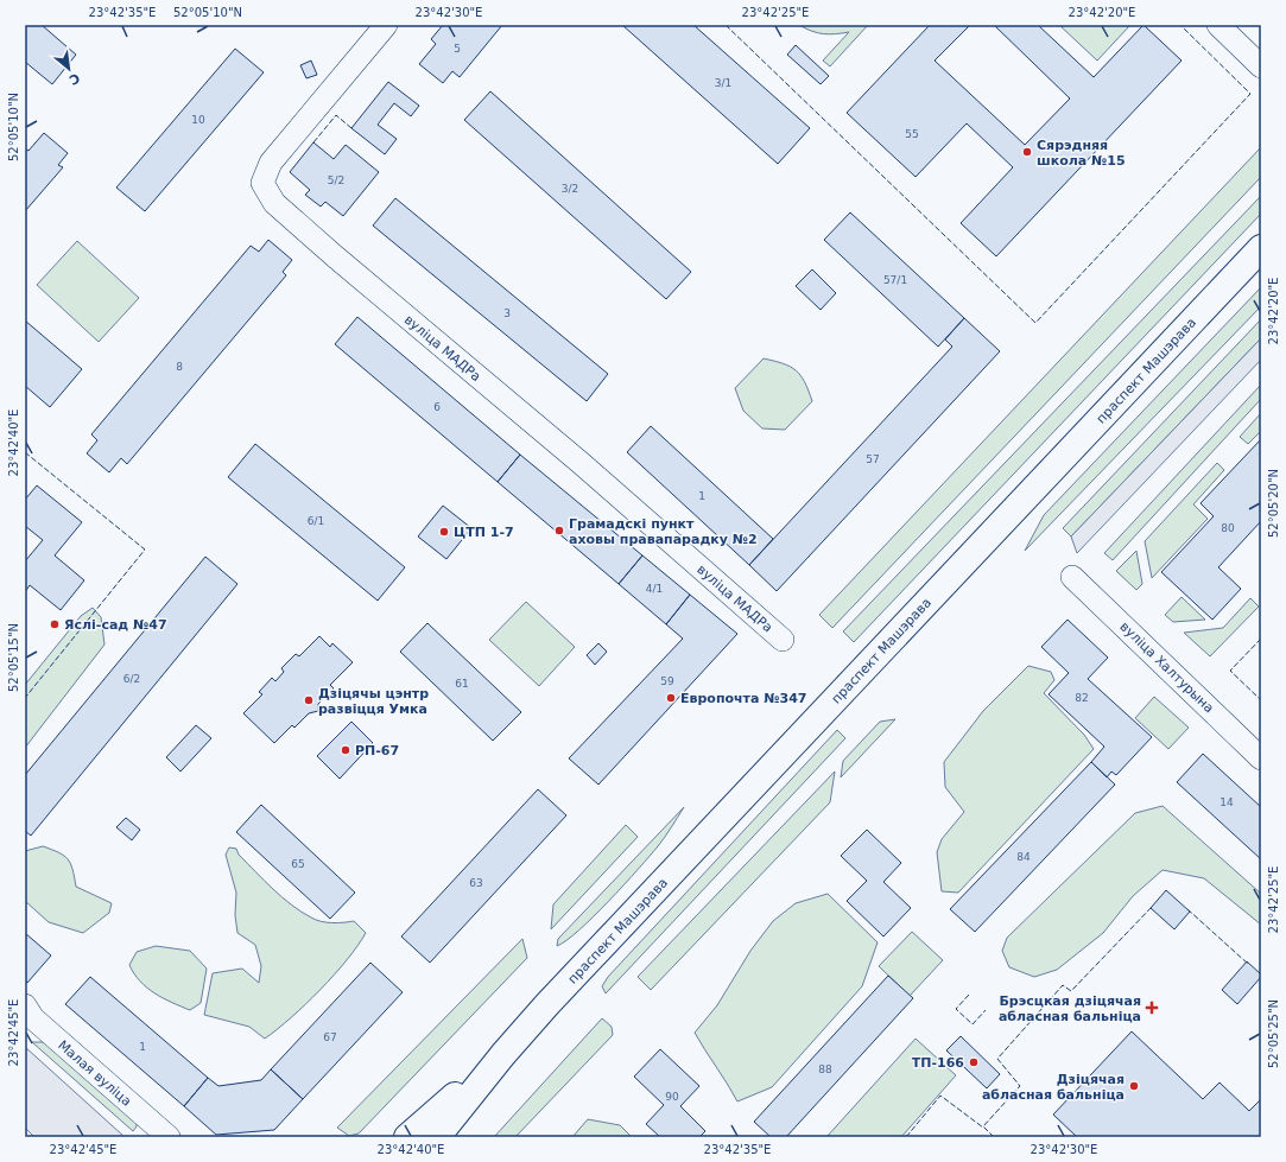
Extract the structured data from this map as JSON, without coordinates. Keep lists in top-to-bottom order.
{
  "streets": {
    "main road": ["праспект Машэрава"],
    "street": ["вуліца МАДРа", "вуліца Халтурына", "Малая вуліца"]
  },
  "places": {
    "other": [
      "Сярэдняя школа №15",
      "Грамадскі пункт аховы правапарадку №2",
      "ЦТП 1-7",
      "Яслі-сад №47",
      "Европочта №347",
      "Дзіцячы цэнтр развіцця Умка",
      "РП-67",
      "ТП-166",
      "Дзіцячая абласная бальніца"
    ],
    "health": ["Брэсцкая дзіцячая абласная бальніца"]
  },
  "house_numbers": [
    "5",
    "3/1",
    "10",
    "55",
    "5/2",
    "3/2",
    "57/1",
    "3",
    "8",
    "6",
    "57",
    "1",
    "6/1",
    "80",
    "4/1",
    "6/2",
    "59",
    "61",
    "82",
    "14",
    "84",
    "65",
    "63",
    "67",
    "1",
    "88",
    "90"
  ],
  "north": "bottom right",
  "coordinates": [
    "23°42'35\"E",
    "52°05'10\"N",
    "23°42'30\"E",
    "23°42'25\"E",
    "23°42'20\"E",
    "23°42'40\"E",
    "52°05'20\"N",
    "52°05'15\"N",
    "23°42'45\"E",
    "52°05'25\"N"
  ]
}
